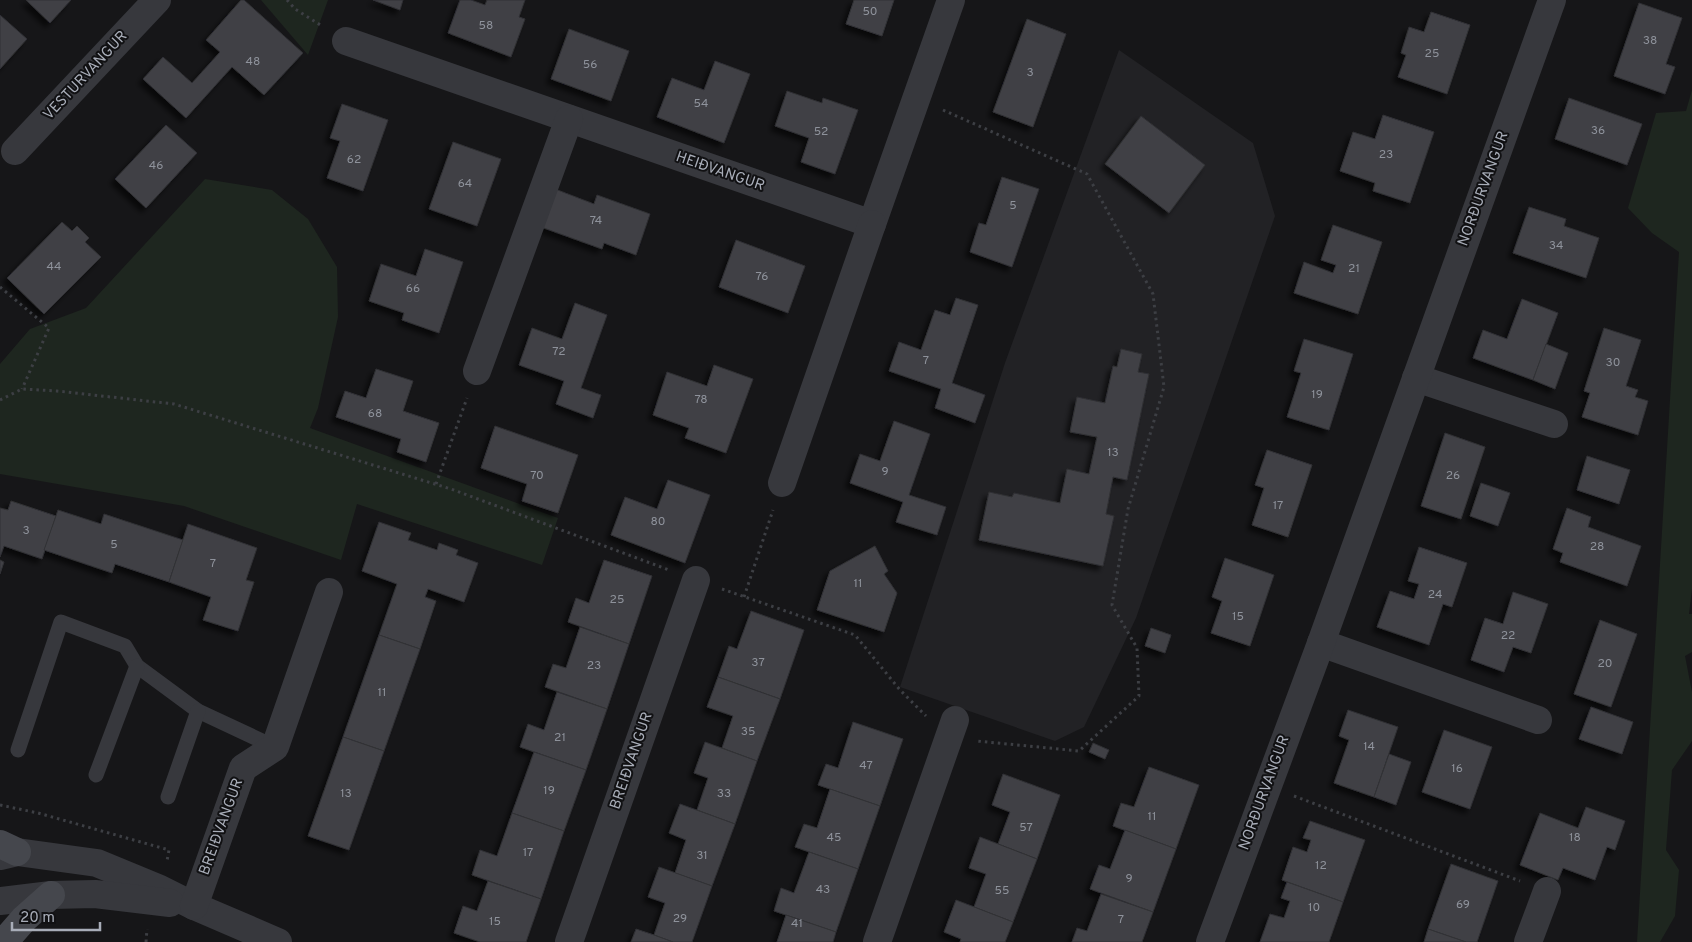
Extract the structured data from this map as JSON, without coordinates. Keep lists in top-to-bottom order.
{
  "streets": {
    "street": [
      "VESTURVANGUR",
      "HEIÐVANGUR",
      "NORÐURVANGUR",
      "BREIÐVANGUR"
    ]
  },
  "house_numbers": [
    "50",
    "58",
    "38",
    "25",
    "48",
    "56",
    "3",
    "54",
    "36",
    "52",
    "23",
    "62",
    "46",
    "64",
    "5",
    "74",
    "34",
    "44",
    "21",
    "76",
    "66",
    "72",
    "7",
    "30",
    "19",
    "78",
    "68",
    "13",
    "9",
    "70",
    "26",
    "17",
    "80",
    "3",
    "5",
    "28",
    "7",
    "11",
    "24",
    "25",
    "15",
    "22",
    "37",
    "20",
    "23",
    "11",
    "35",
    "21",
    "14",
    "47",
    "16",
    "19",
    "13",
    "33",
    "11",
    "57",
    "45",
    "18",
    "17",
    "31",
    "12",
    "9",
    "43",
    "55",
    "69",
    "10",
    "29",
    "7",
    "15",
    "41"
  ],
  "scale_bar": "20 m"
}
